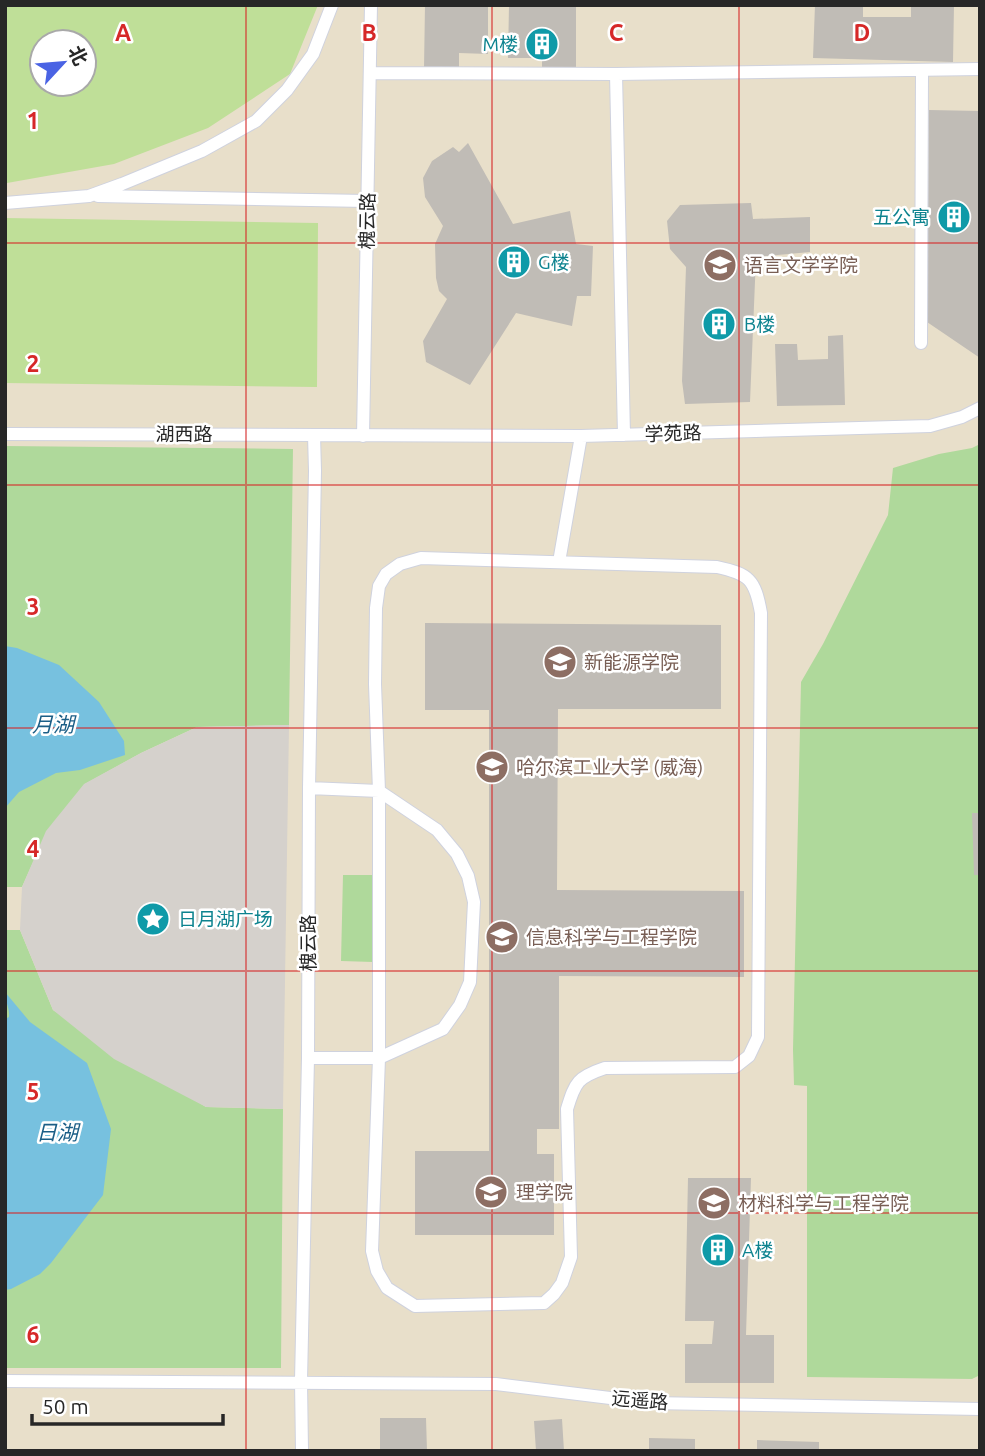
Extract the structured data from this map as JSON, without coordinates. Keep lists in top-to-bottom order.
{
  "streets": {
    "lane": [
      "槐云路",
      "学苑路",
      "湖西路",
      "远遥路"
    ]
  },
  "crossings": [
    ["槐云路", "学苑路"],
    ["槐云路", "湖西路"],
    ["槐云路", "远遥路"],
    ["学苑路", "湖西路"]
  ],
  "water": ["月湖", "日湖"],
  "places": {
    "building": [
      "M楼",
      "五公寓",
      "G楼",
      "B楼",
      "A楼"
    ],
    "school or university": [
      "语言文学学院",
      "新能源学院",
      "哈尔滨工业大学 (威海)",
      "信息科学与工程学院",
      "理学院",
      "材料科学与工程学院"
    ],
    "place": ["日月湖广场"]
  },
  "scale_bar": "50 m",
  "north": "top right",
  "grid": {
    "columns": [
      "A",
      "B",
      "C",
      "D"
    ],
    "rows": [
      "1",
      "2",
      "3",
      "4",
      "5",
      "6"
    ]
  }
}
